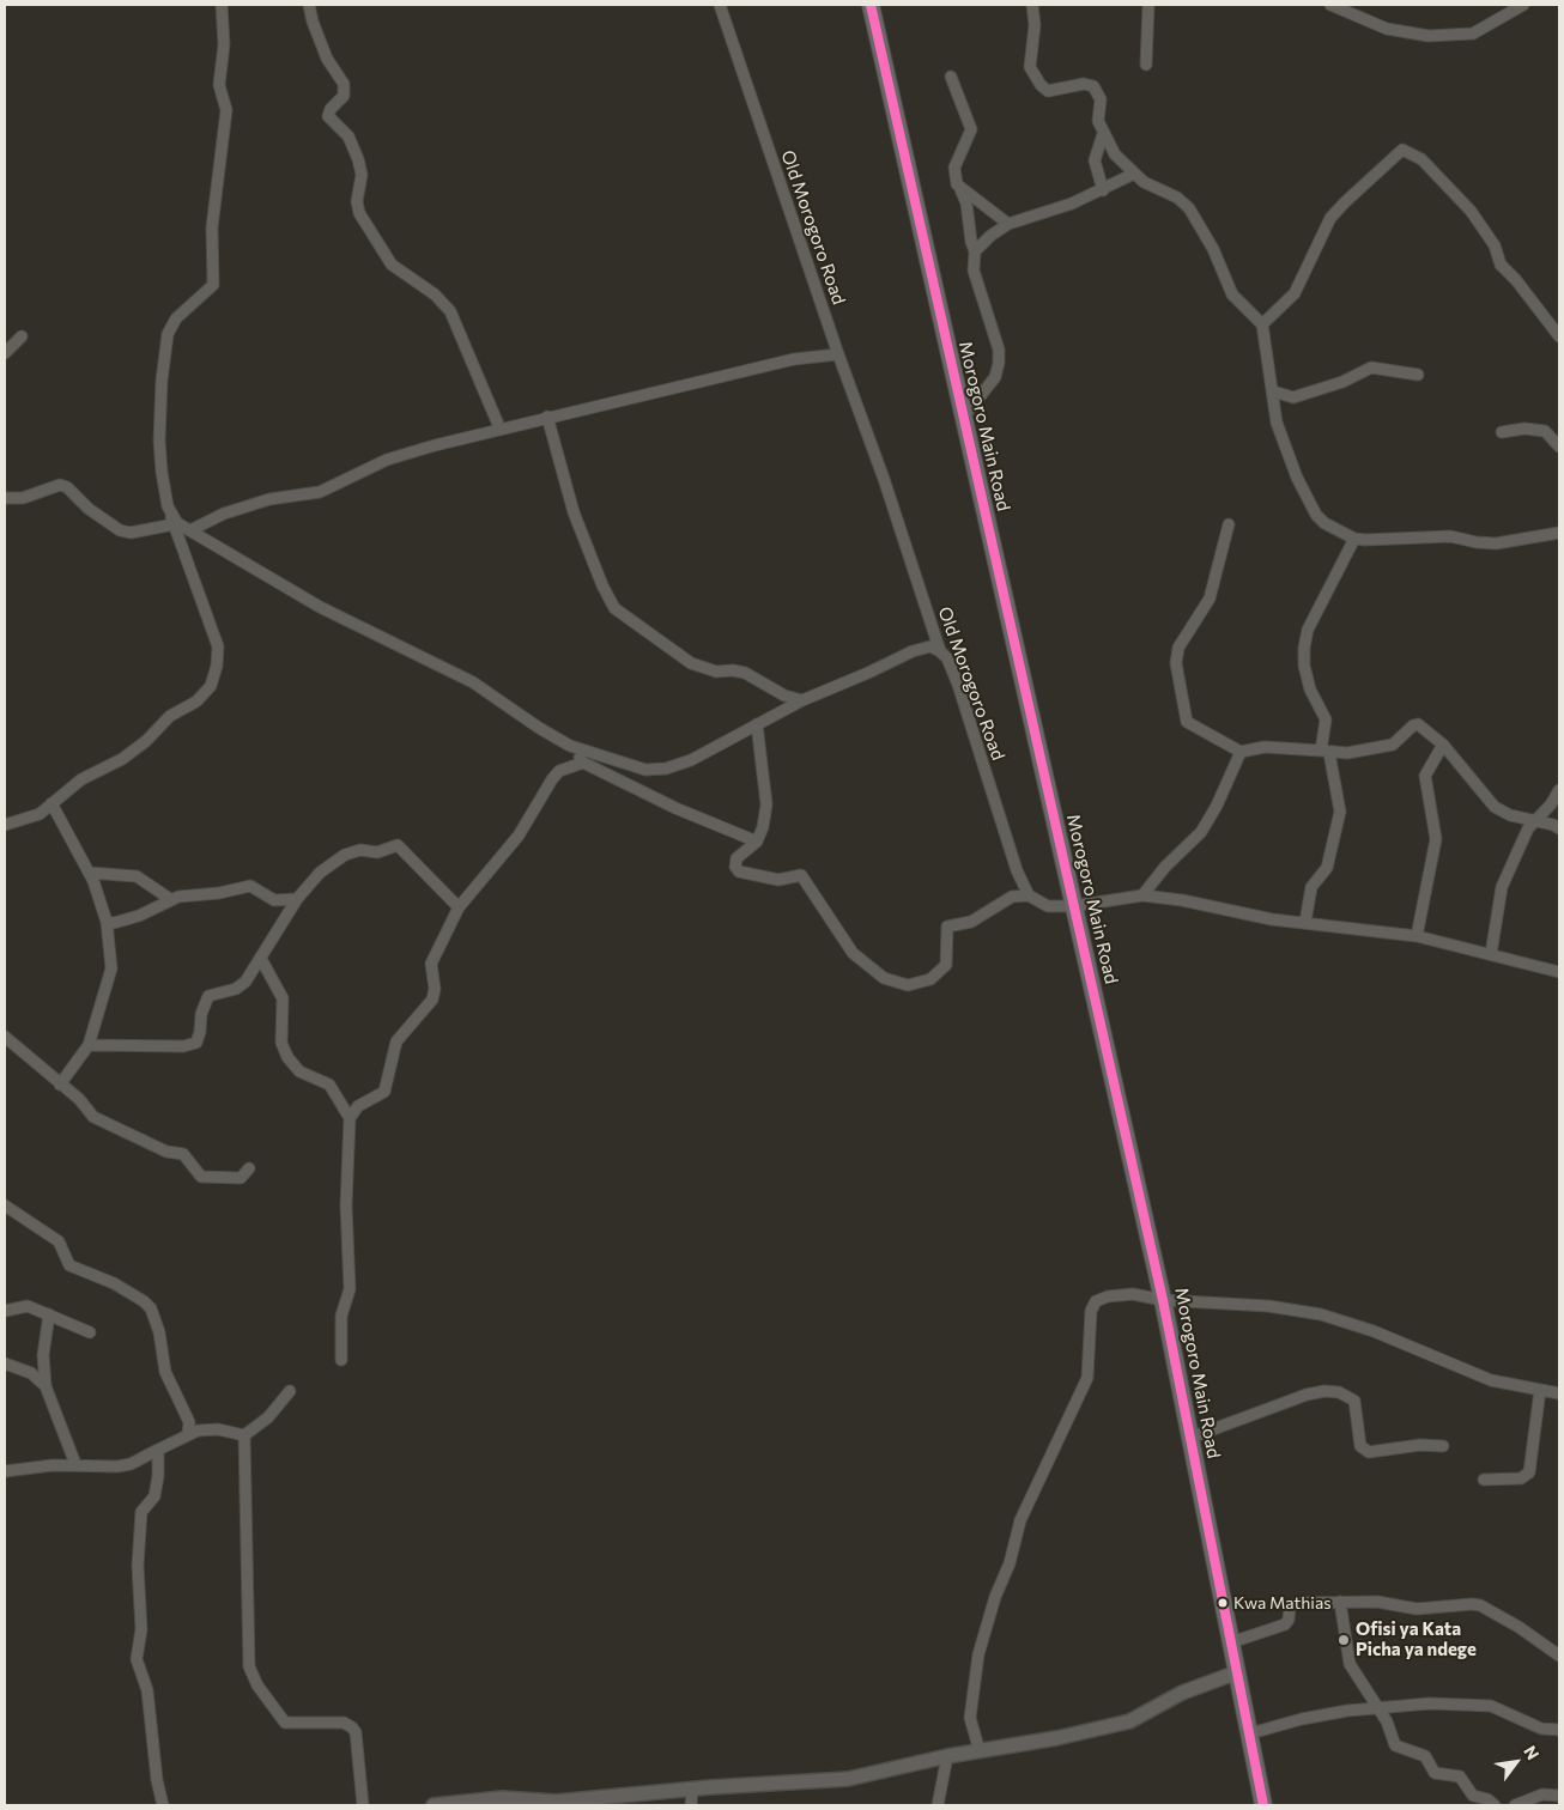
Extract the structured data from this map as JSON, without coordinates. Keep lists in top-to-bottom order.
{
  "streets": {
    "highway": ["Morogoro Main Road"],
    "street": ["Old Morogoro Road"]
  },
  "places": ["Kwa Mathias", "Ofisi ya Kata Picha ya ndege"],
  "north": "top right"
}
